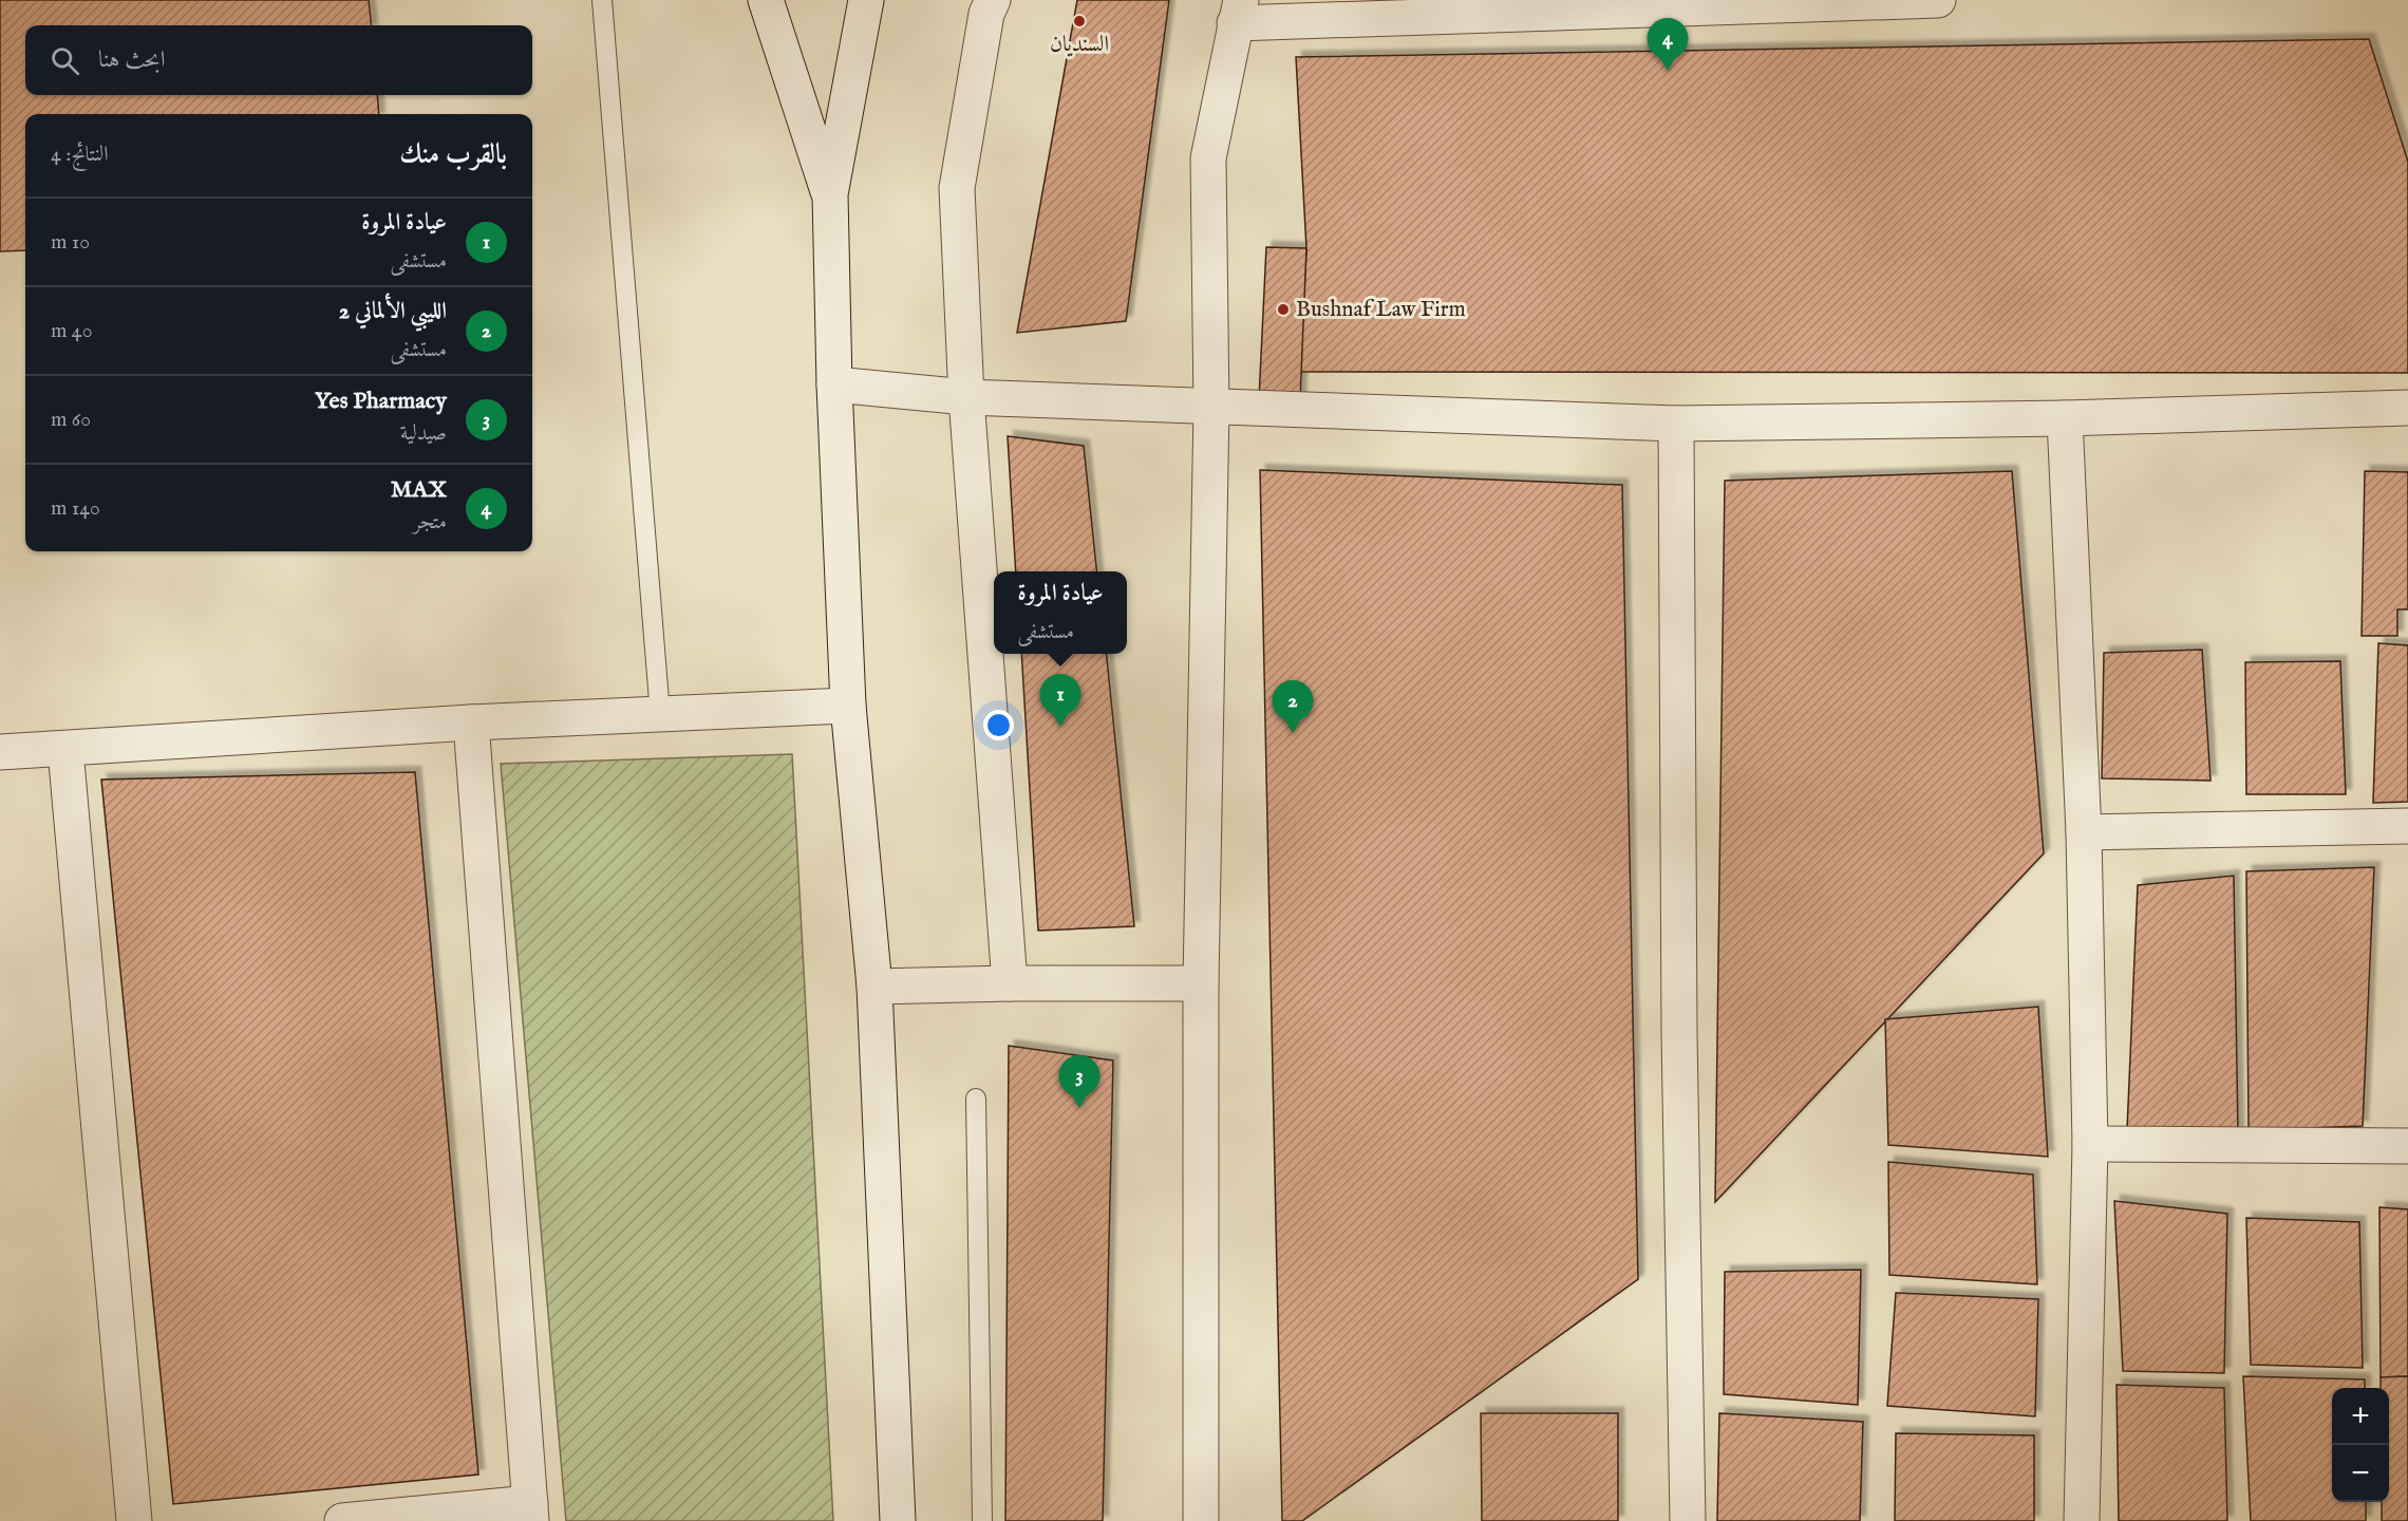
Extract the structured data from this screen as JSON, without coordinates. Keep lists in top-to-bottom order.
{
  "places": ["السنديان", "Bushnaf Law Firm"],
  "page": {
    "pins": [
      "4",
      "1",
      "2",
      "3"
    ],
    "search": "ابحث هنا",
    "heading": ["بالقرب منك", "النتائج: 4"],
    "list": [
      {
        "mark": "1",
        "name": "عيادة المروة",
        "note": "مستشفى",
        "value": "10 m"
      },
      {
        "mark": "2",
        "name": "الليبي الألماني 2",
        "note": "مستشفى",
        "value": "40 m"
      },
      {
        "mark": "3",
        "name": "Yes Pharmacy",
        "note": "صيدلية",
        "value": "60 m"
      },
      {
        "mark": "4",
        "name": "MAX",
        "note": "متجر",
        "value": "140 m"
      }
    ],
    "popup": ["عيادة المروة", "مستشفى"],
    "map_buttons": ["+", "−"]
  }
}
